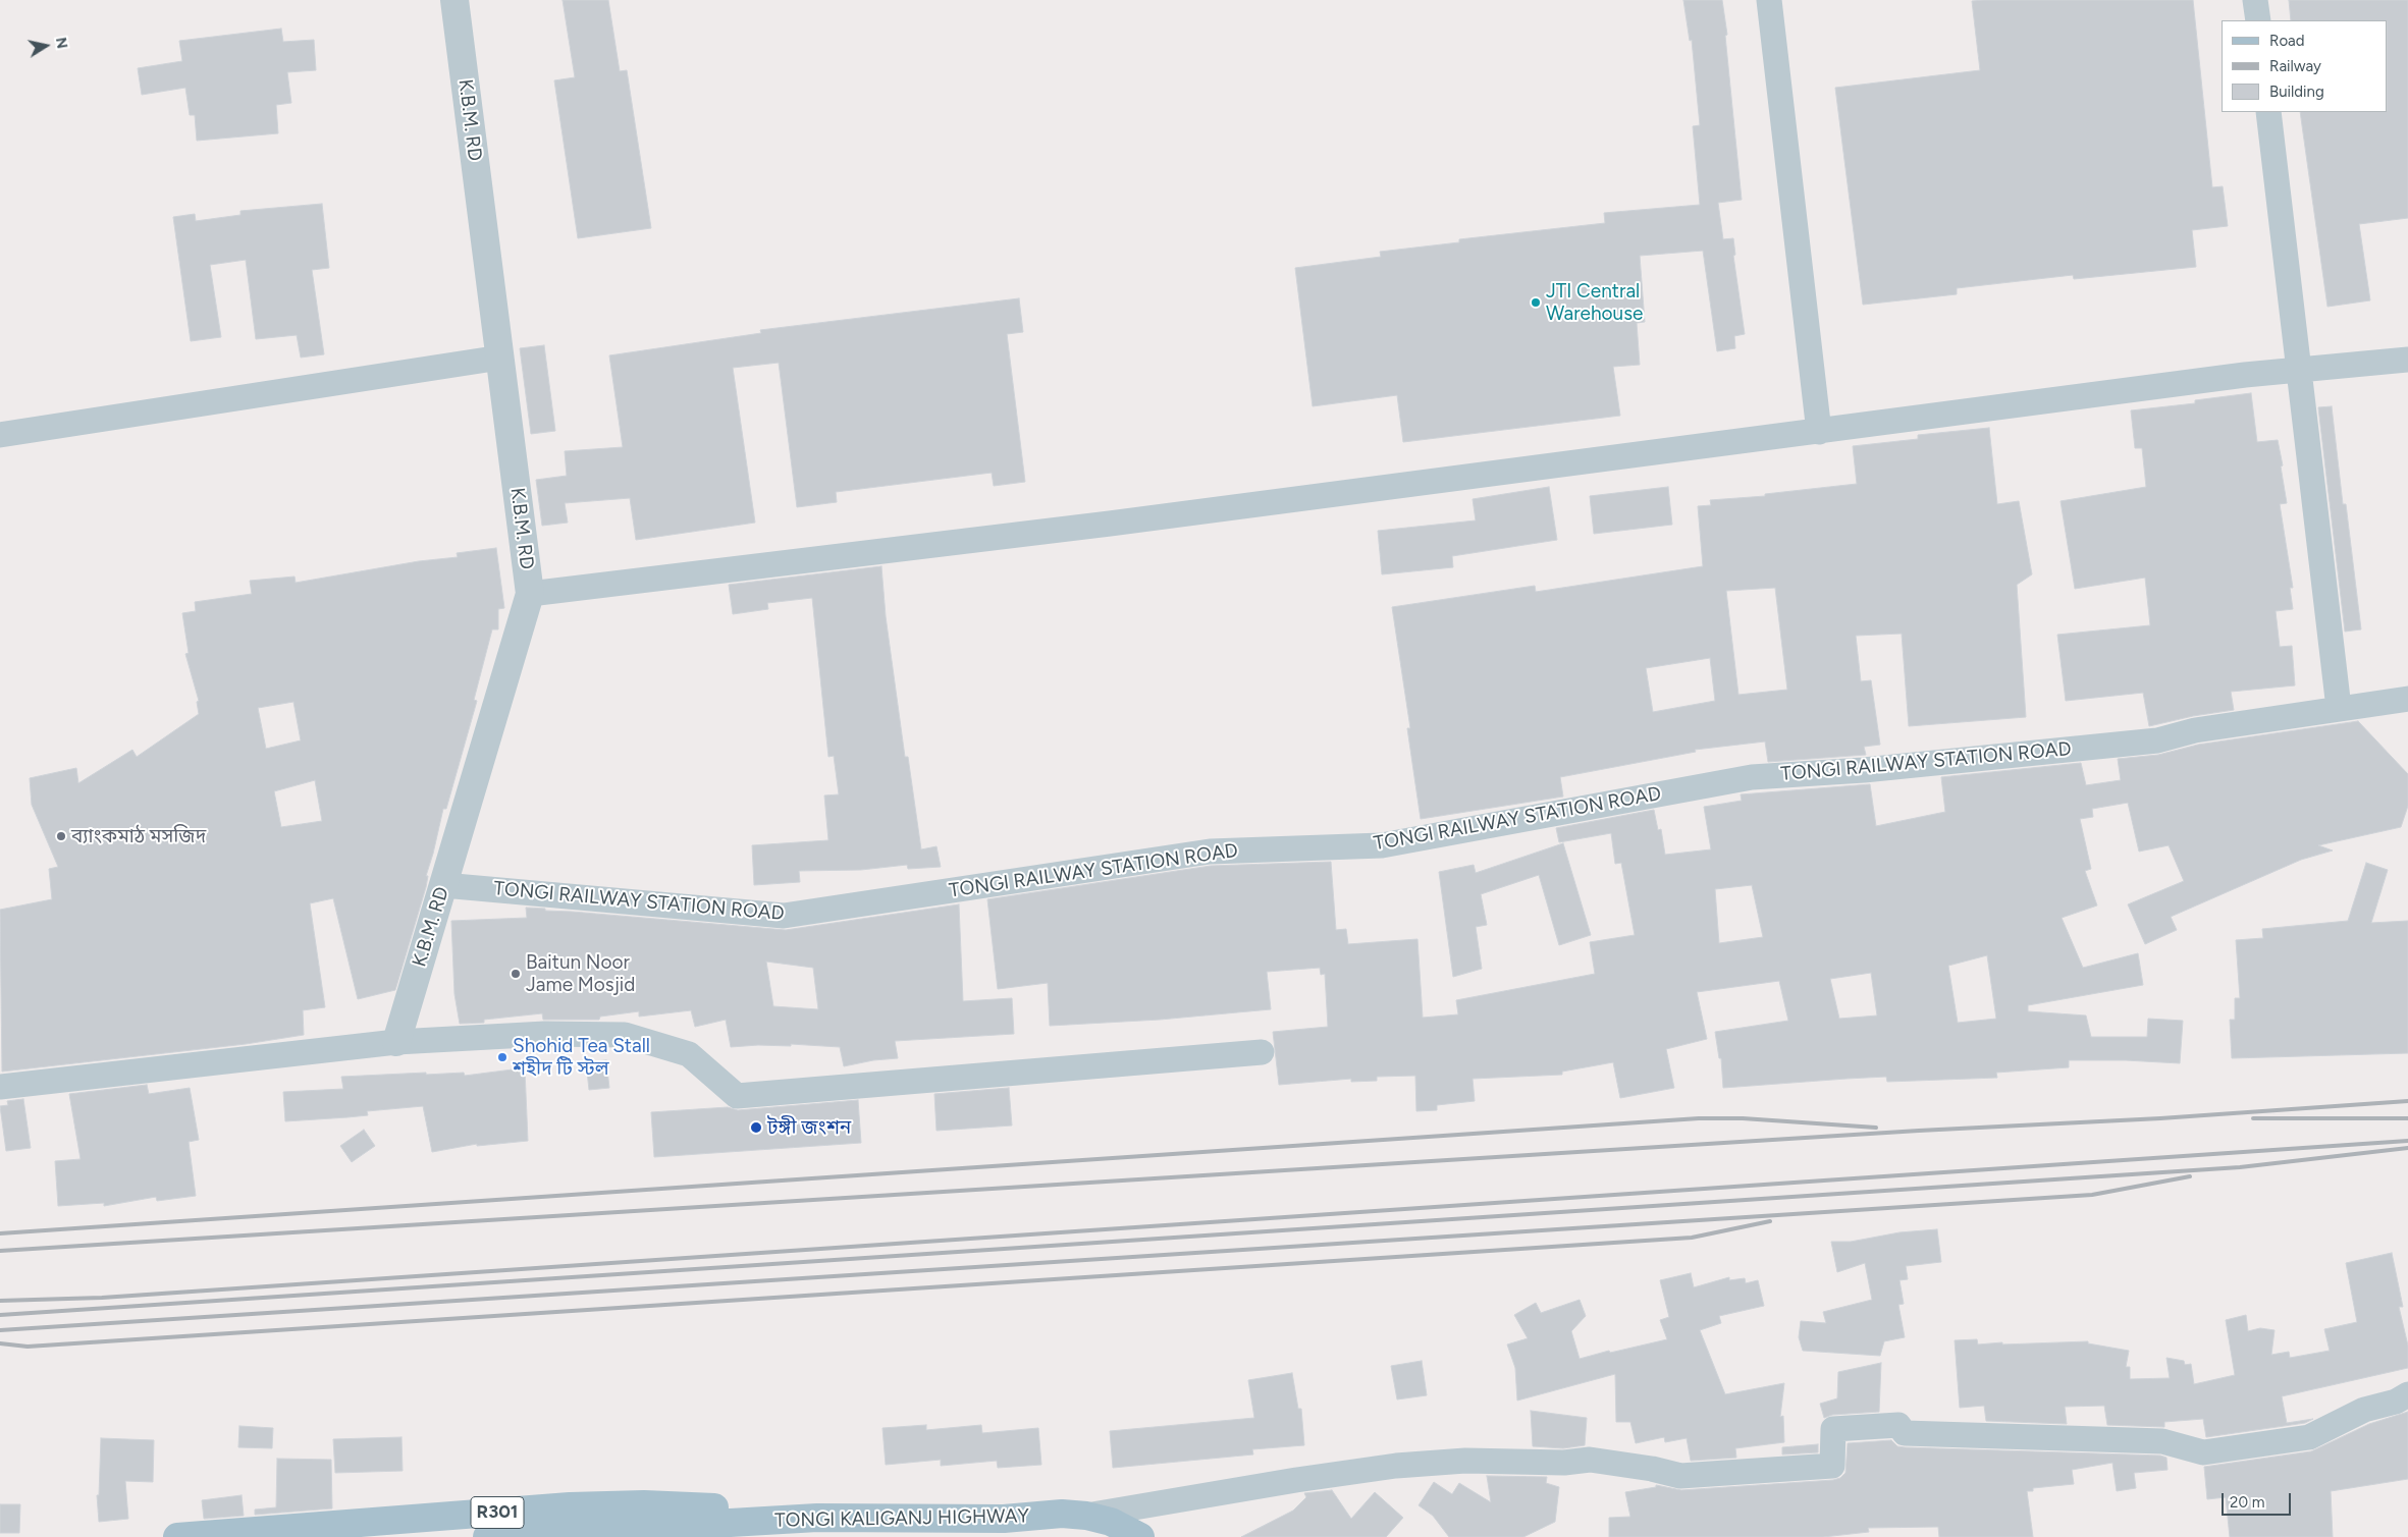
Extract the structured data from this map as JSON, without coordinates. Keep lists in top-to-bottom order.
{
  "streets": {
    "main road": ["R301", "TONGI KALIGANJ HIGHWAY"],
    "street": ["K.B.M. RD", "TONGI RAILWAY STATION ROAD"]
  },
  "crossings": [
    ["K.B.M. RD", "TONGI RAILWAY STATION ROAD"],
    ["R301", "TONGI KALIGANJ HIGHWAY"]
  ],
  "places": [
    "JTI Central Warehouse",
    "ব্যাংকমাঠ মসজিদ",
    "Baitun Noor Jame Mosjid",
    "Shohid Tea Stall শহীদ টি স্টল",
    "টঙ্গী জংশন"
  ],
  "legend": ["Road", "Railway", "Building"],
  "scale_bar": "20 m",
  "north": "right"
}
